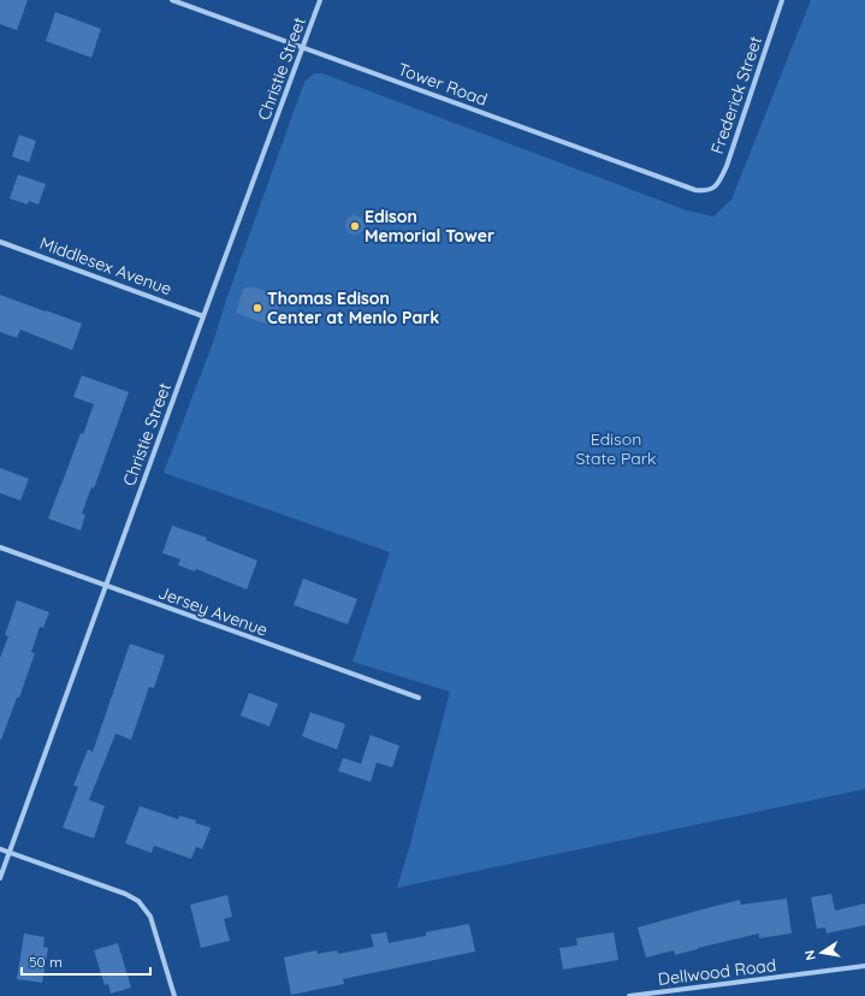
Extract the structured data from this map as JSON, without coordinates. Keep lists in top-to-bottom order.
{
  "streets": {
    "street": [
      "Christie Street",
      "Tower Road",
      "Frederick Street",
      "Middlesex Avenue",
      "Jersey Avenue",
      "Dellwood Road"
    ]
  },
  "crossings": [
    ["Christie Street", "Tower Road"],
    ["Christie Street", "Middlesex Avenue"],
    ["Christie Street", "Jersey Avenue"],
    ["Tower Road", "Frederick Street"]
  ],
  "parks": ["Edison State Park"],
  "places": ["Edison Memorial Tower", "Thomas Edison Center at Menlo Park"],
  "scale_bar": "50 m",
  "north": "left"
}
